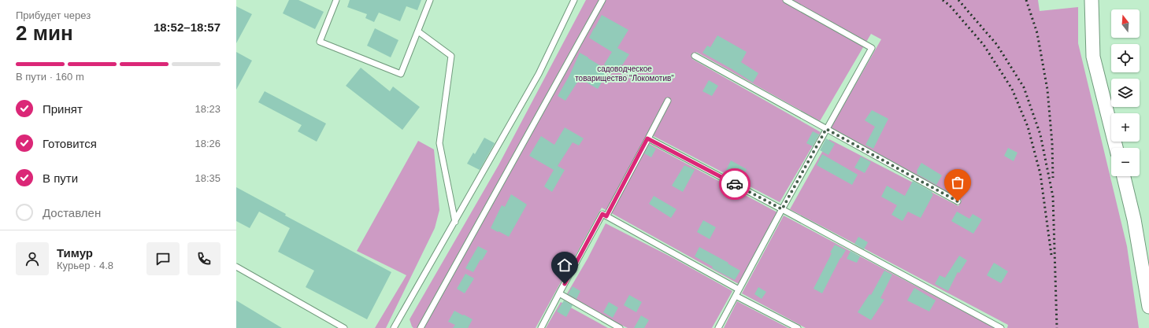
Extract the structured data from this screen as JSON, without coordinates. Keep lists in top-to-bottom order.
{
  "parks": ["садоводческое товарищество \"Локомотив\""],
  "north": "top",
  "page": {
    "heading": ["2 мин", "Прибудет через", "18:52–18:57"],
    "panel": ["Тимур", "Курьер · 4.8"],
    "map_buttons": ["+", "−"],
    "bar": "В пути · 160 m",
    "list": [
      ["Принят", "18:23"],
      ["Готовится", "18:26"],
      ["В пути", "18:35"],
      "Доставлен"
    ]
  }
}
